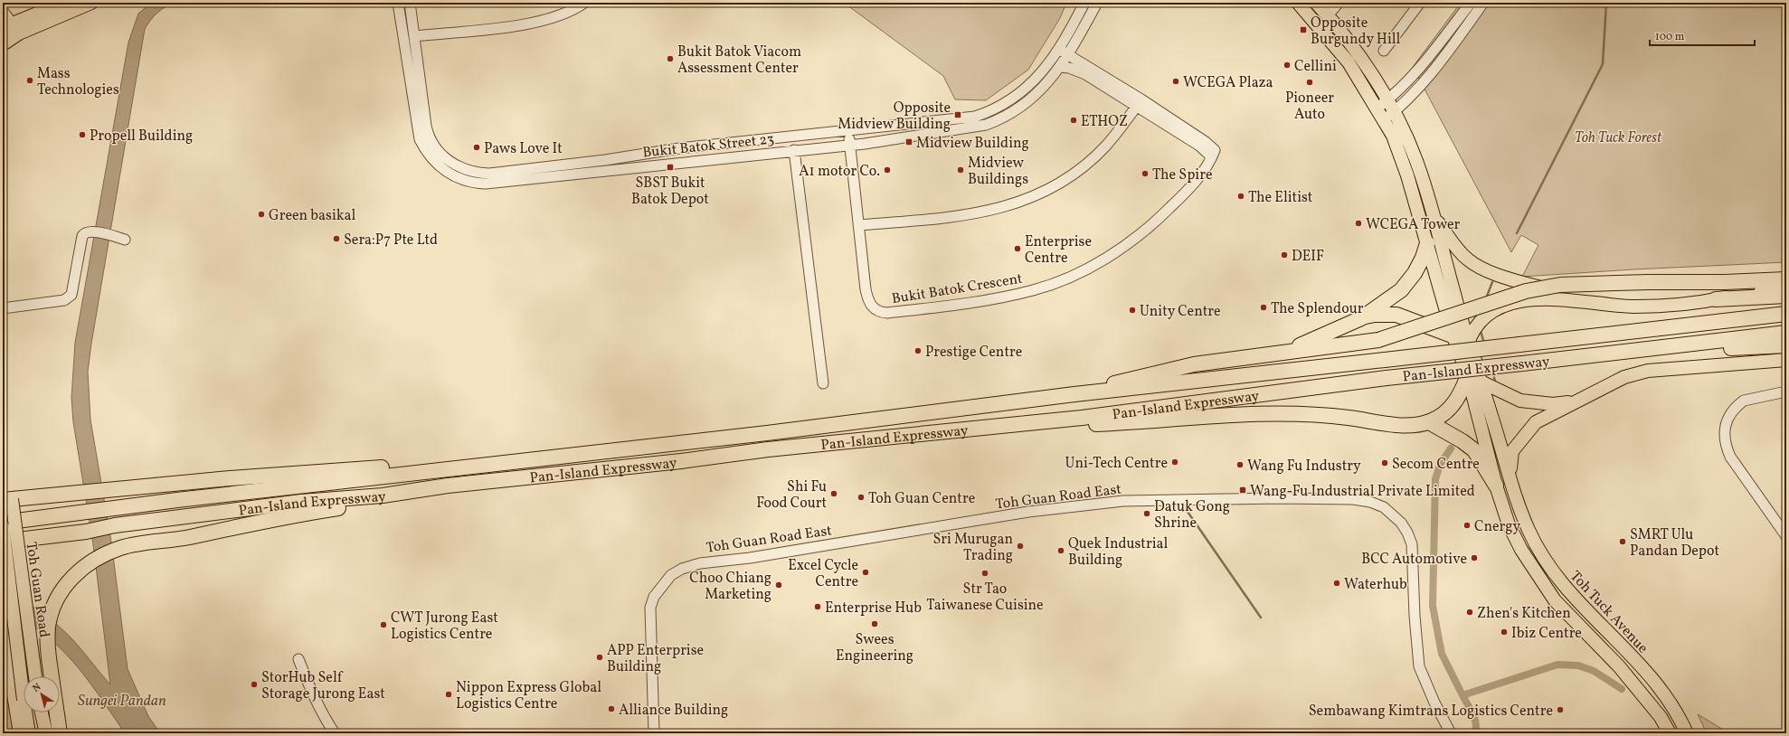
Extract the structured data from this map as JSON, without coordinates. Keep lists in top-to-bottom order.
{
  "streets": {
    "highway": ["Pan-Island Expressway"],
    "main road": ["Toh Guan Road", "Toh Tuck Avenue"],
    "street": ["Bukit Batok Street 23", "Bukit Batok Crescent", "Toh Guan Road East"]
  },
  "crossings": [
    ["Bukit Batok Street 23", "Bukit Batok Crescent"]
  ],
  "water": ["Sungei Pandan"],
  "parks": ["Toh Tuck Forest"],
  "places": {
    "transit": [
      "Opposite Burgundy Hill",
      "Opposite Midview Building",
      "Midview Building",
      "SBST Bukit Batok Depot",
      "Wang-Fu Industrial Private Limited"
    ],
    "other": [
      "Bukit Batok Viacom Assessment Center",
      "Cellini",
      "Mass Technologies",
      "WCEGA Plaza",
      "Pioneer Auto",
      "ETHOZ",
      "Propell Building",
      "Paws Love It",
      "A1 motor Co.",
      "Midview Buildings",
      "The Spire",
      "The Elitist",
      "Green basikal",
      "WCEGA Tower",
      "Sera:P7 Pte Ltd",
      "Enterprise Centre",
      "DEIF",
      "The Splendour",
      "Unity Centre",
      "Prestige Centre",
      "Uni-Tech Centre",
      "Secom Centre",
      "Wang Fu Industry",
      "Shi Fu Food Court",
      "Toh Guan Centre",
      "Datuk Gong Shrine",
      "Cnergy",
      "SMRT Ulu Pandan Depot",
      "Sri Murugan Trading",
      "Quek Industrial Building",
      "BCC Automotive",
      "Excel Cycle Centre",
      "Str Tao Taiwanese Cuisine",
      "Waterhub",
      "Choo Chiang Marketing",
      "Enterprise Hub",
      "Zhen's Kitchen",
      "Swees Engineering",
      "CWT Jurong East Logistics Centre",
      "Ibiz Centre",
      "APP Enterprise Building",
      "StorHub Self Storage Jurong East",
      "Nippon Express Global Logistics Centre",
      "Alliance Building",
      "Sembawang Kimtrans Logistics Centre"
    ]
  },
  "scale_bar": "100 m",
  "north": "top left"
}
